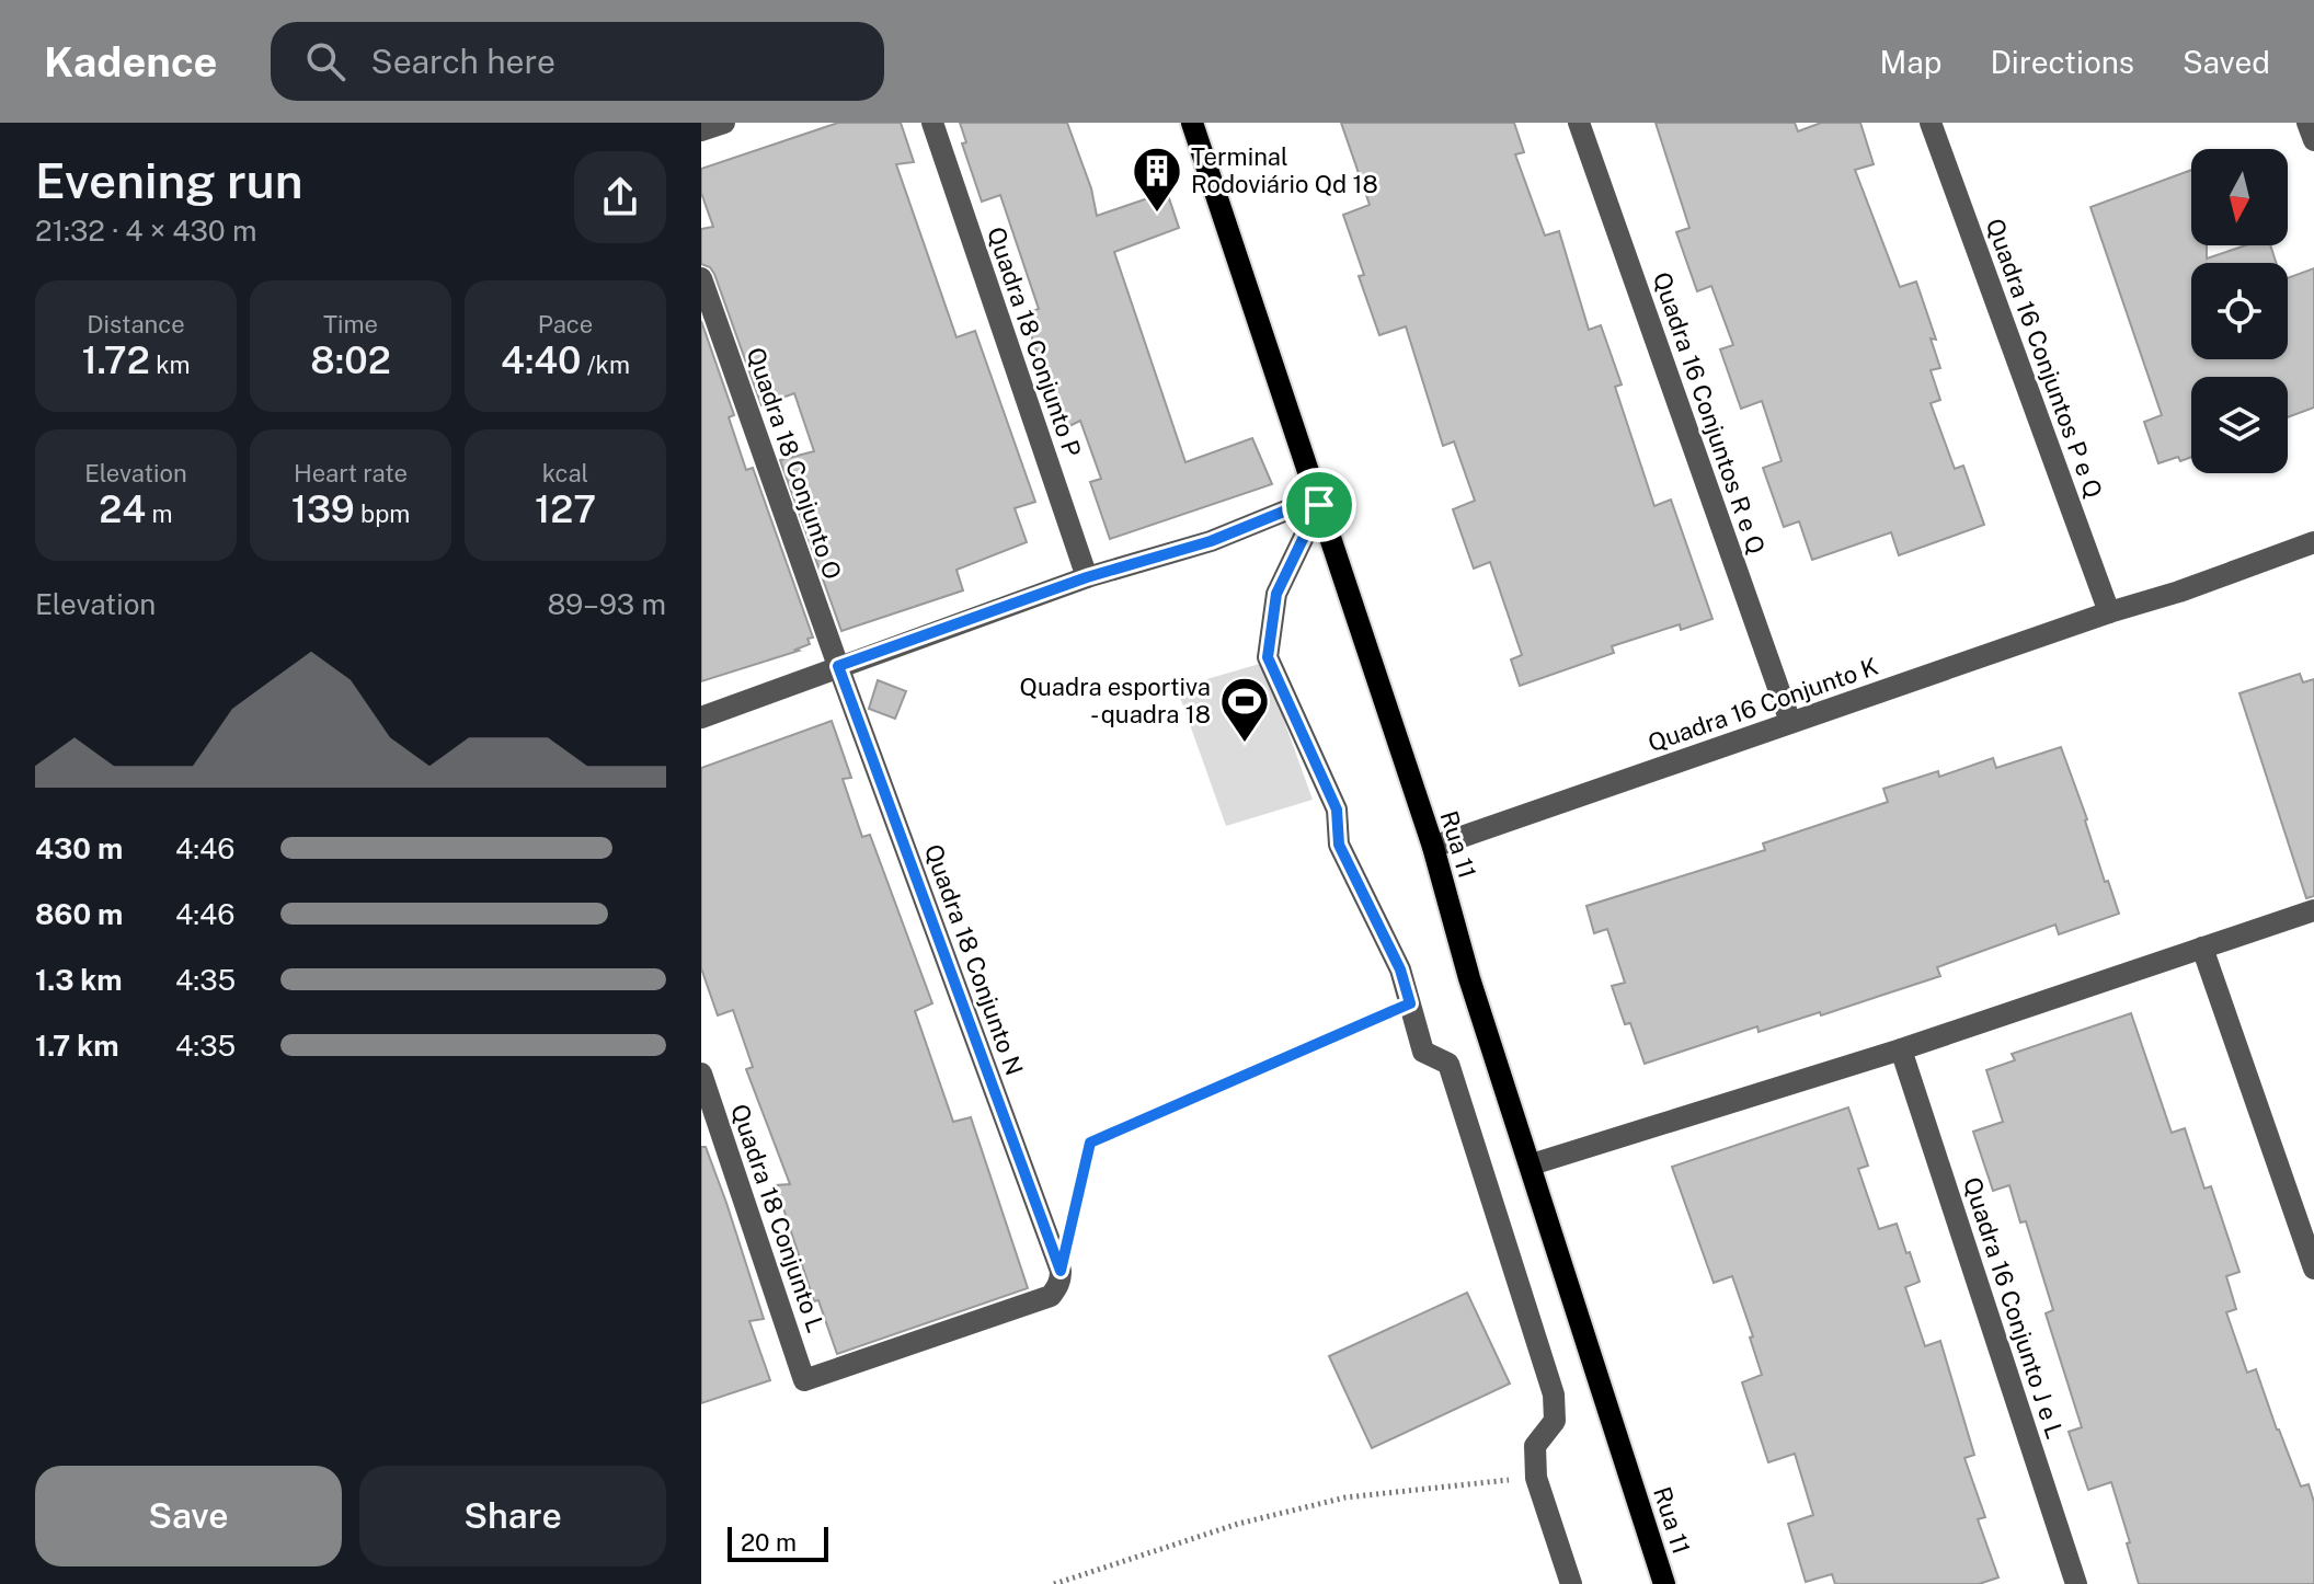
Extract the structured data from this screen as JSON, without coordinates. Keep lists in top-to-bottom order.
{
  "streets": {
    "main road": ["Rua 11"],
    "street": [
      "Quadra 18 Conjunto P",
      "Quadra 16 Conjuntos P e Q",
      "Quadra 16 Conjuntos R e Q",
      "Quadra 18 Conjunto O",
      "Quadra 16 Conjunto K",
      "Quadra 18 Conjunto N",
      "Quadra 18 Conjunto L",
      "Quadra 16 Conjunto J e L"
    ]
  },
  "crossings": [
    ["Quadra 16 Conjuntos P e Q", "Quadra 16 Conjunto K"],
    ["Quadra 16 Conjuntos R e Q", "Quadra 16 Conjunto K"],
    ["Quadra 18 Conjunto O", "Quadra 18 Conjunto N"],
    ["Quadra 16 Conjunto K", "Rua 11"],
    ["Quadra 18 Conjunto N", "Quadra 18 Conjunto L"]
  ],
  "places": {
    "building": ["Terminal Rodoviário Qd 18"],
    "sports": ["Quadra esportiva - quadra 18"]
  },
  "scale_bar": "20 m",
  "north": "bottom",
  "page": {
    "header": "Kadence",
    "search": "Search here",
    "nav": ["Map", "Directions", "Saved"],
    "heading": ["Evening run", "21:32 · 4 × 430 m"],
    "stats": [
      ["Distance", "1.72 km"],
      ["Time", "8:02"],
      ["Pace", "4:40 /km"],
      ["Elevation", "24 m"],
      ["Heart rate", "139 bpm"],
      ["kcal", "127"]
    ],
    "chart": ["Elevation", "89–93 m"],
    "list": [
      {
        "name": "430 m",
        "note": "4:46"
      },
      {
        "name": "860 m",
        "note": "4:46"
      },
      {
        "name": "1.3 km",
        "note": "4:35"
      },
      {
        "name": "1.7 km",
        "note": "4:35"
      }
    ],
    "buttons": ["Save", "Share"],
    "scale": "20 m"
  }
}
